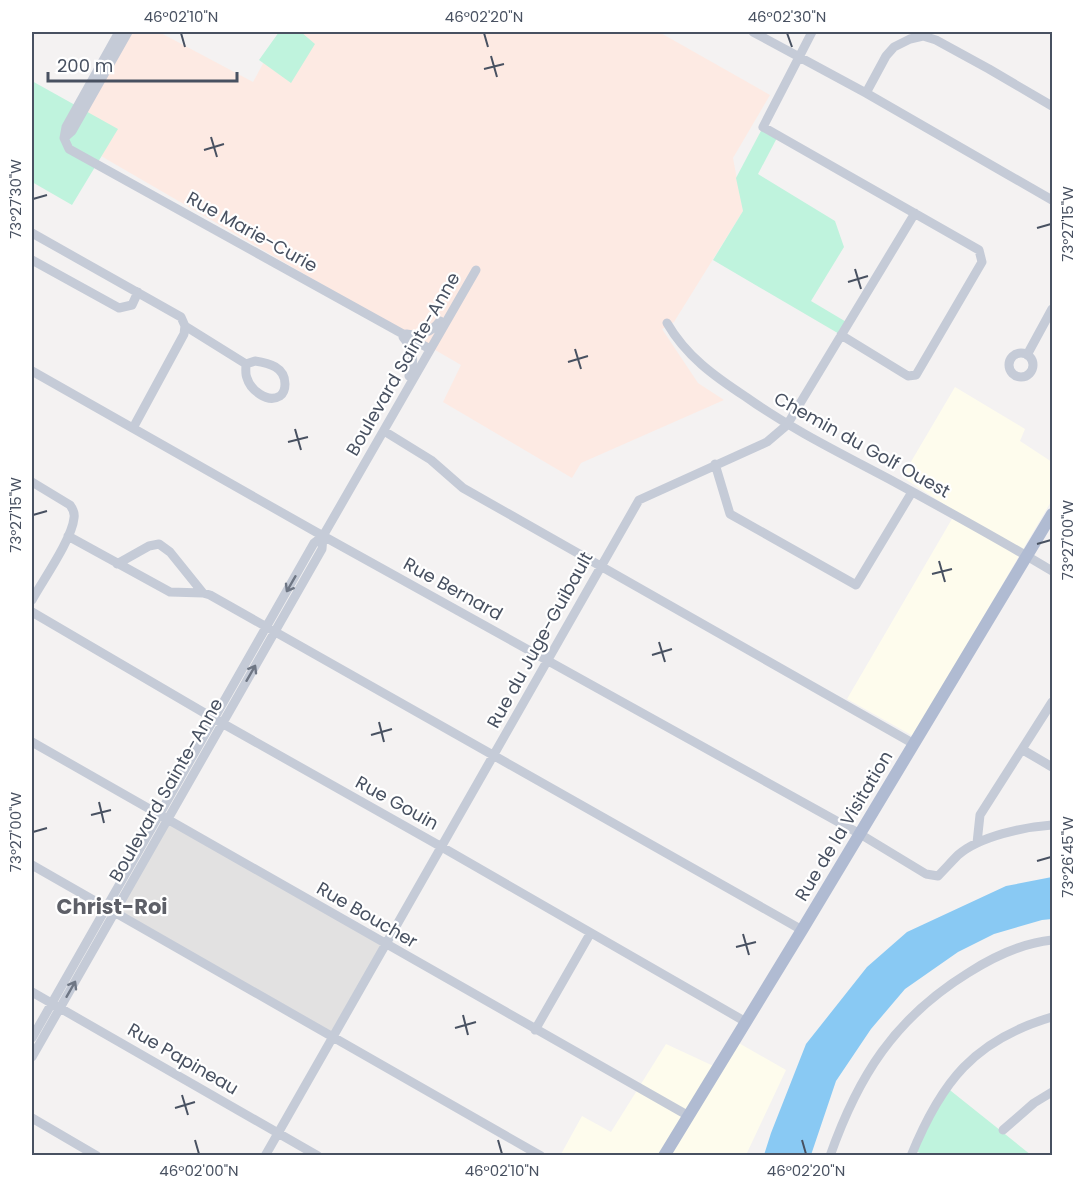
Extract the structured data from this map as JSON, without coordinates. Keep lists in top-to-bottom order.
{
  "streets": {
    "main road": ["Rue de la Visitation"],
    "street": [
      "Rue Marie-Curie",
      "Boulevard Sainte-Anne",
      "Chemin du Golf Ouest",
      "Rue Bernard",
      "Rue du Juge-Guibault",
      "Rue Gouin",
      "Rue Boucher",
      "Rue Papineau"
    ]
  },
  "crossings": [
    ["Rue Marie-Curie", "Boulevard Sainte-Anne"],
    ["Boulevard Sainte-Anne", "Rue Bernard"],
    ["Boulevard Sainte-Anne", "Rue Gouin"],
    ["Boulevard Sainte-Anne", "Rue Boucher"],
    ["Boulevard Sainte-Anne", "Rue Papineau"],
    ["Chemin du Golf Ouest", "Rue du Juge-Guibault"],
    ["Chemin du Golf Ouest", "Rue de la Visitation"],
    ["Rue Bernard", "Rue du Juge-Guibault"],
    ["Rue Bernard", "Rue de la Visitation"],
    ["Rue du Juge-Guibault", "Rue Gouin"],
    ["Rue du Juge-Guibault", "Rue Boucher"],
    ["Rue du Juge-Guibault", "Rue Papineau"],
    ["Rue Gouin", "Rue de la Visitation"],
    ["Rue de la Visitation", "Rue Boucher"]
  ],
  "districts": ["Christ-Roi"],
  "scale_bar": "200 m",
  "coordinates": [
    "46°02'10\"N",
    "46°02'20\"N",
    "46°02'30\"N",
    "73°27'30\"W",
    "73°27'15\"W",
    "73°27'00\"W",
    "73°26'45\"W",
    "46°02'00\"N"
  ]
}
